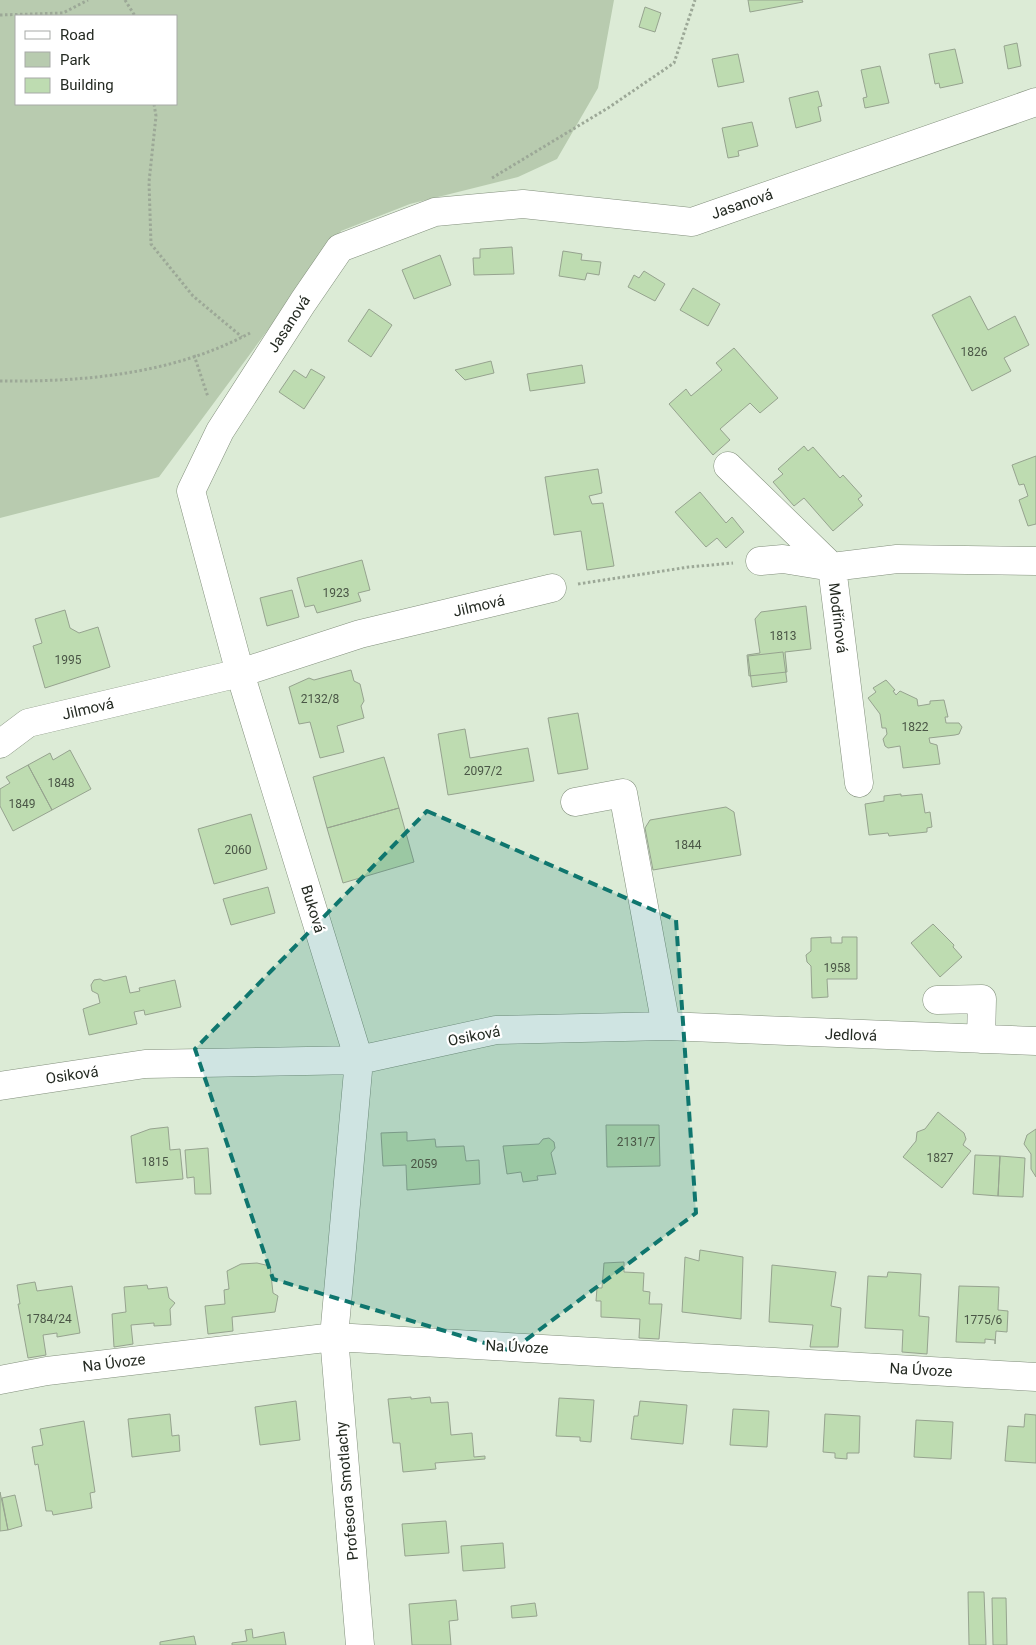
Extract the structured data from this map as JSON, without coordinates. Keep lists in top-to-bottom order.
{
  "streets": {
    "street": [
      "Jasanová",
      "Jilmová",
      "Modřínová",
      "Buková",
      "Jedlová",
      "Osiková",
      "Na Úvoze",
      "Profesora Smotlachy"
    ]
  },
  "crossings": [
    ["Jasanová", "Buková"],
    ["Jilmová", "Buková"],
    ["Buková", "Osiková"],
    ["Buková", "Na Úvoze"],
    ["Buková", "Profesora Smotlachy"],
    ["Jedlová", "Osiková"],
    ["Na Úvoze", "Profesora Smotlachy"]
  ],
  "house_numbers": [
    "1826",
    "1923",
    "1813",
    "1995",
    "2132/8",
    "1822",
    "2097/2",
    "1848",
    "1849",
    "1844",
    "2060",
    "1958",
    "2131/7",
    "1827",
    "1815",
    "2059",
    "1784/24",
    "1775/6"
  ],
  "legend": ["Road", "Park", "Building"]
}
